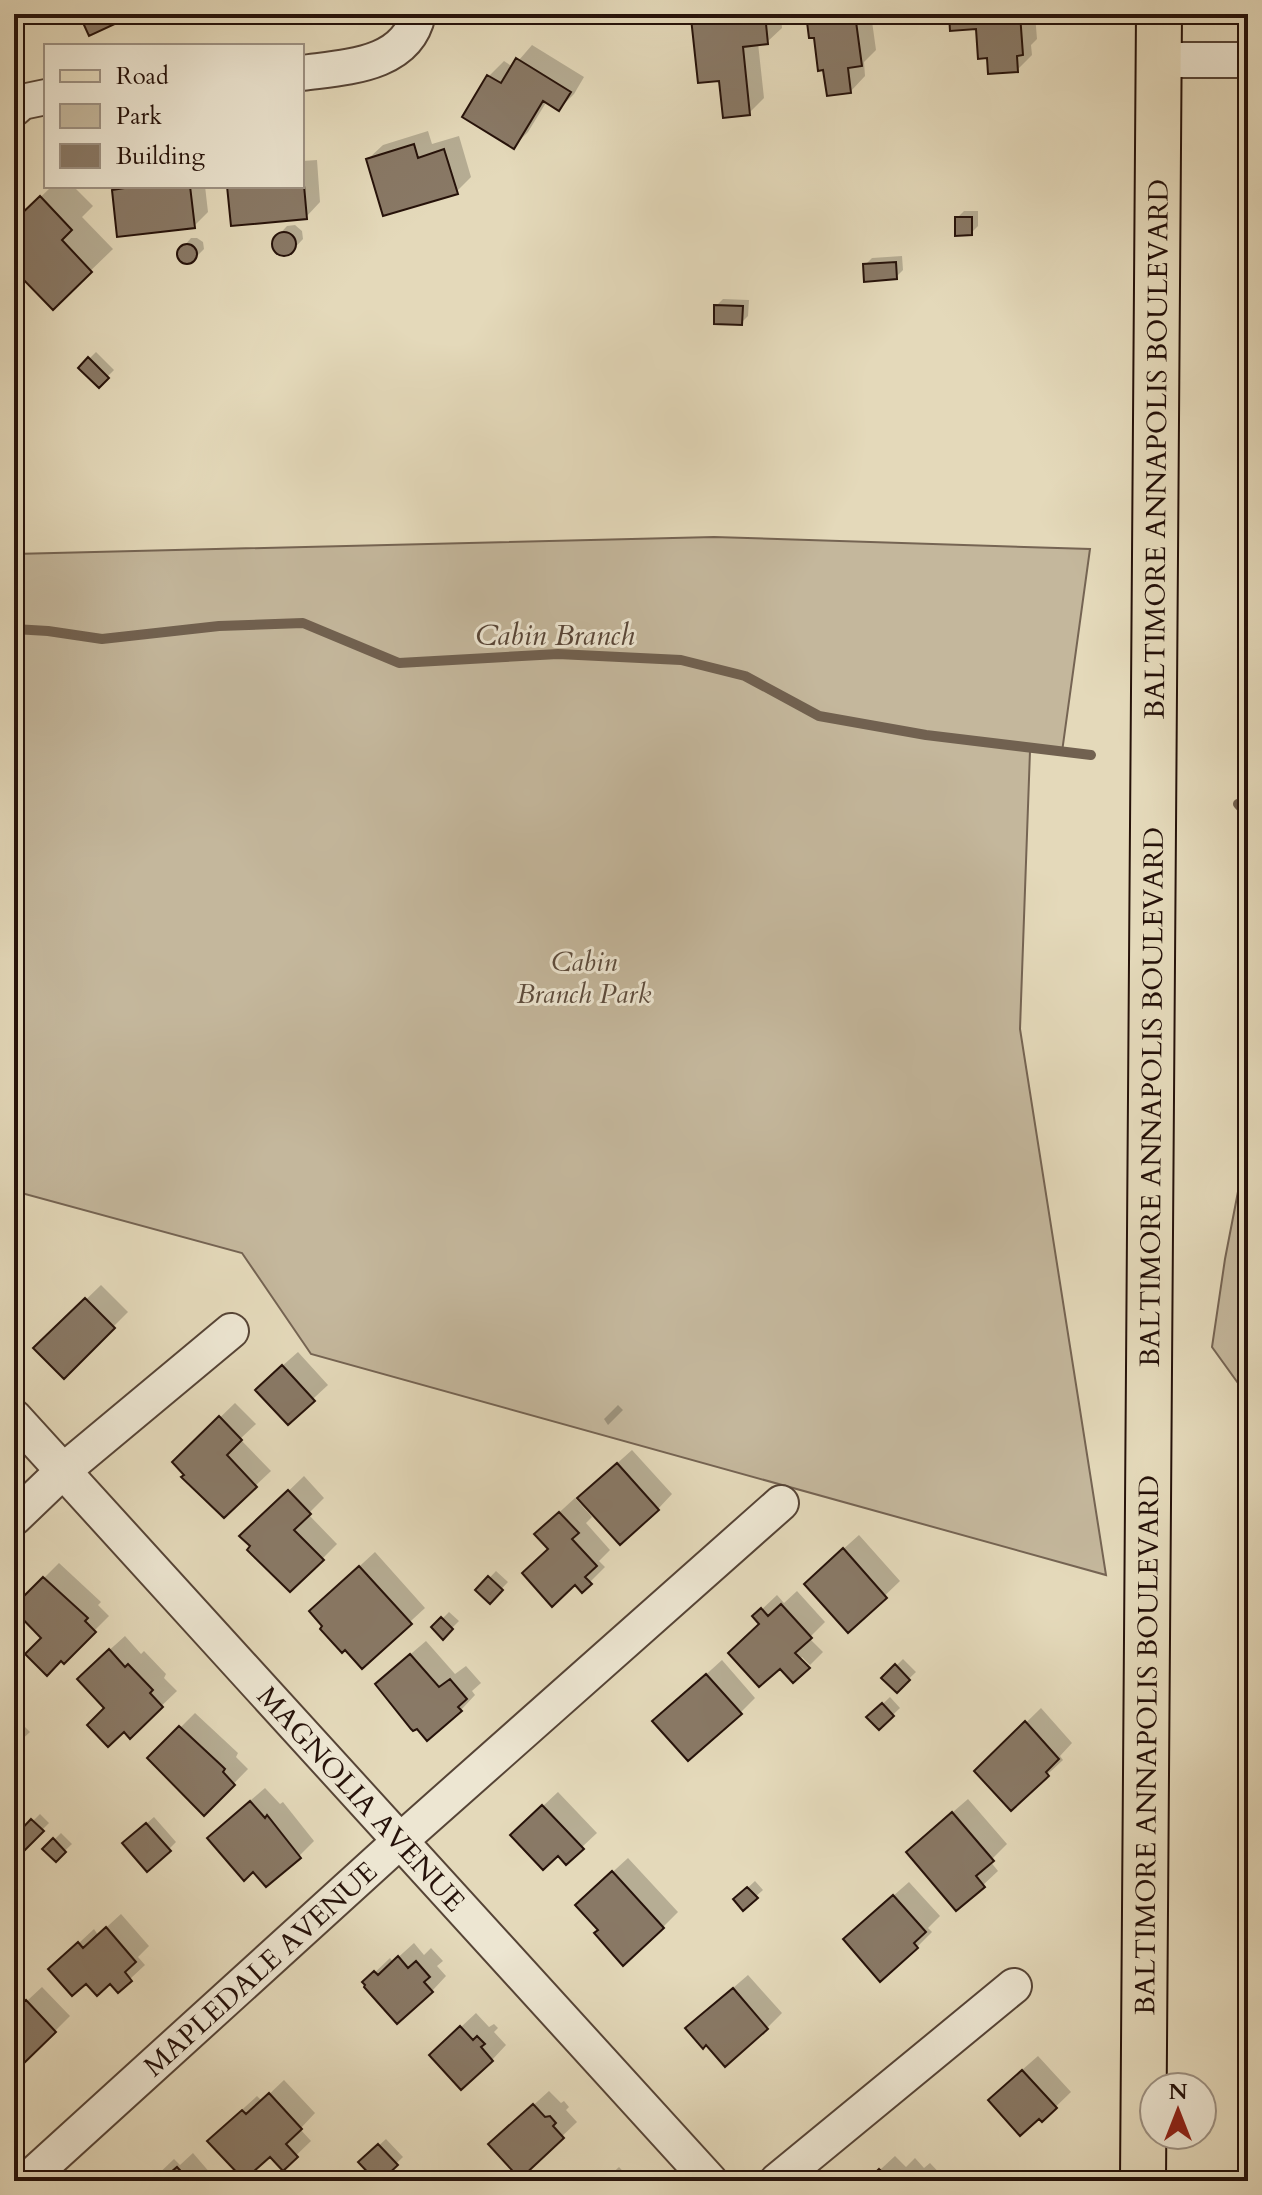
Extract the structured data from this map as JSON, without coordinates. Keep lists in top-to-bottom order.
{
  "streets": {
    "main road": ["BALTIMORE ANNAPOLIS BOULEVARD"],
    "street": ["MAGNOLIA AVENUE", "MAPLEDALE AVENUE"]
  },
  "crossings": [
    ["MAGNOLIA AVENUE", "MAPLEDALE AVENUE"]
  ],
  "water": ["Cabin Branch"],
  "parks": ["Cabin Branch Park"],
  "legend": ["Road", "Park", "Building"],
  "north": "top"
}
